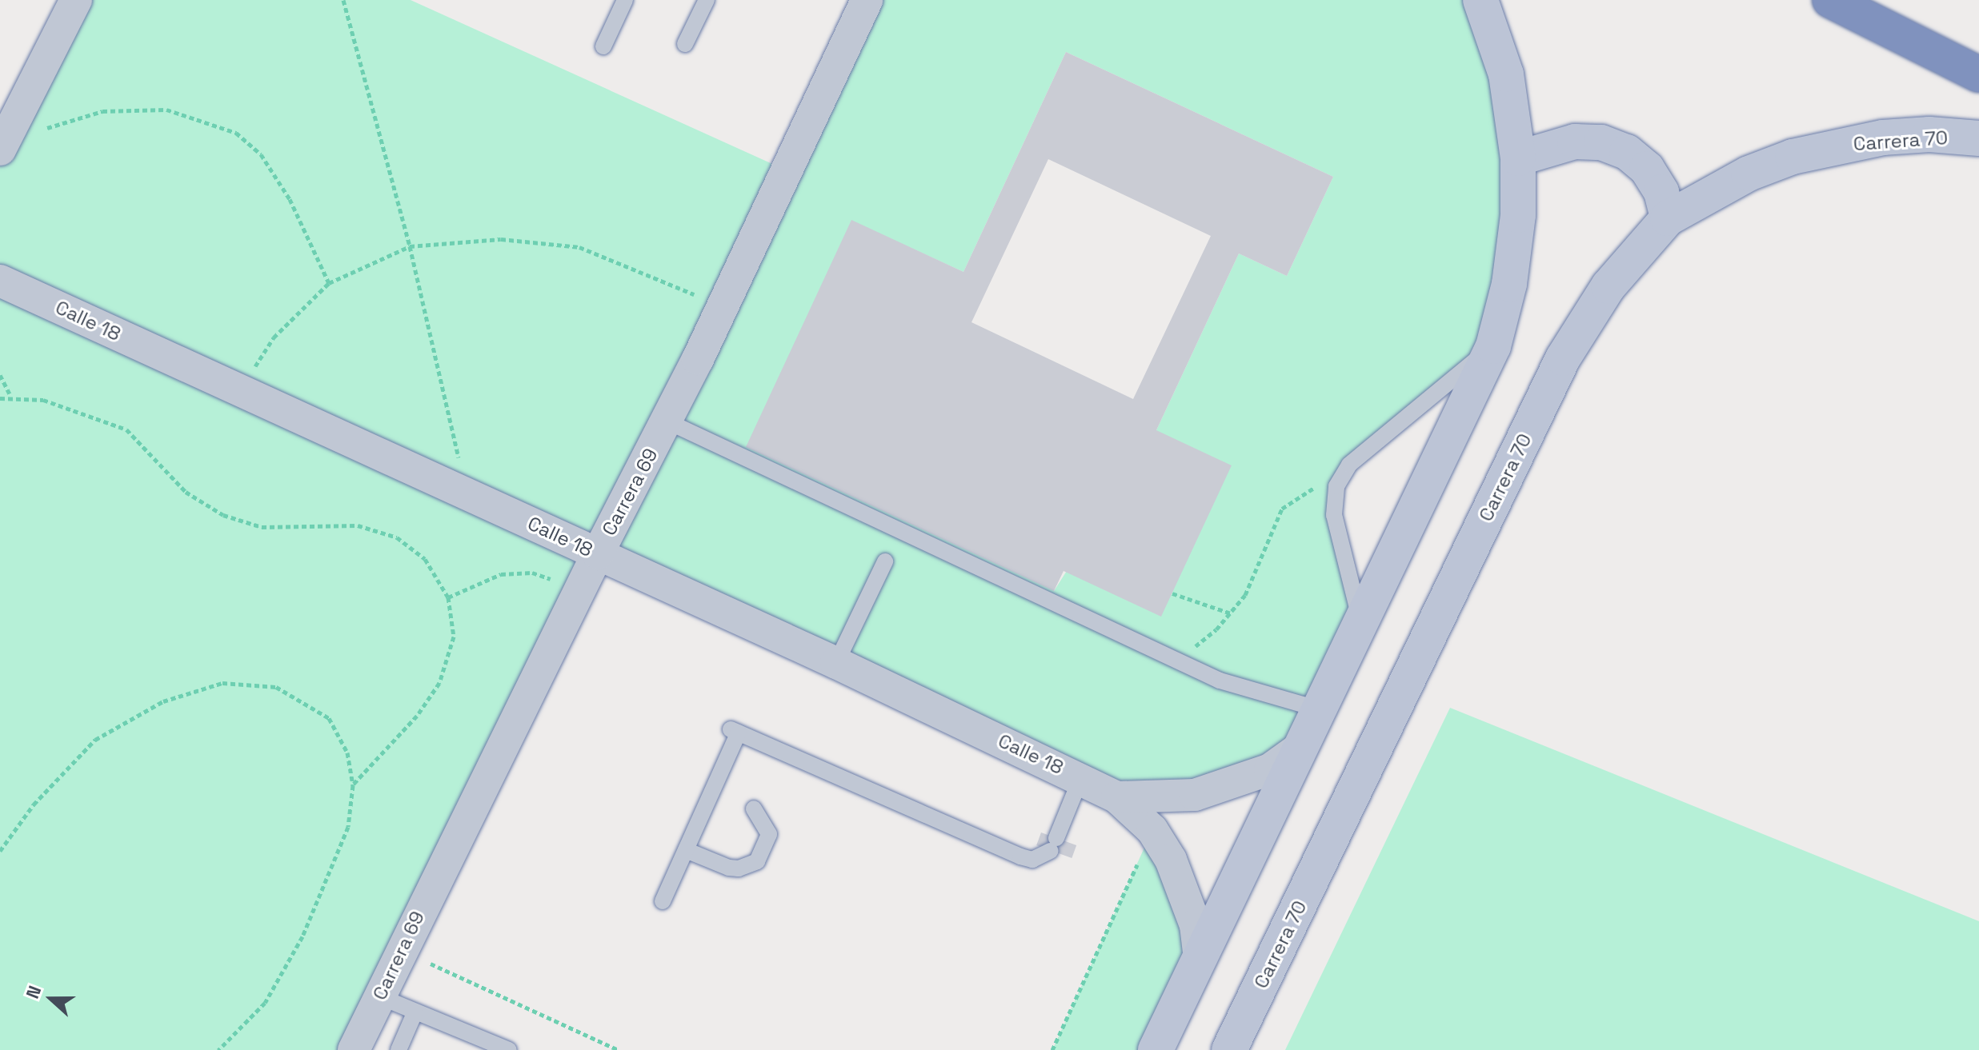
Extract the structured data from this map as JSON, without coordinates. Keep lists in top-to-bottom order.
{
  "streets": {
    "street": ["Carrera 70", "Calle 18", "Carrera 69"]
  },
  "crossings": [
    ["Calle 18", "Carrera 69"]
  ],
  "north": "left"
}
